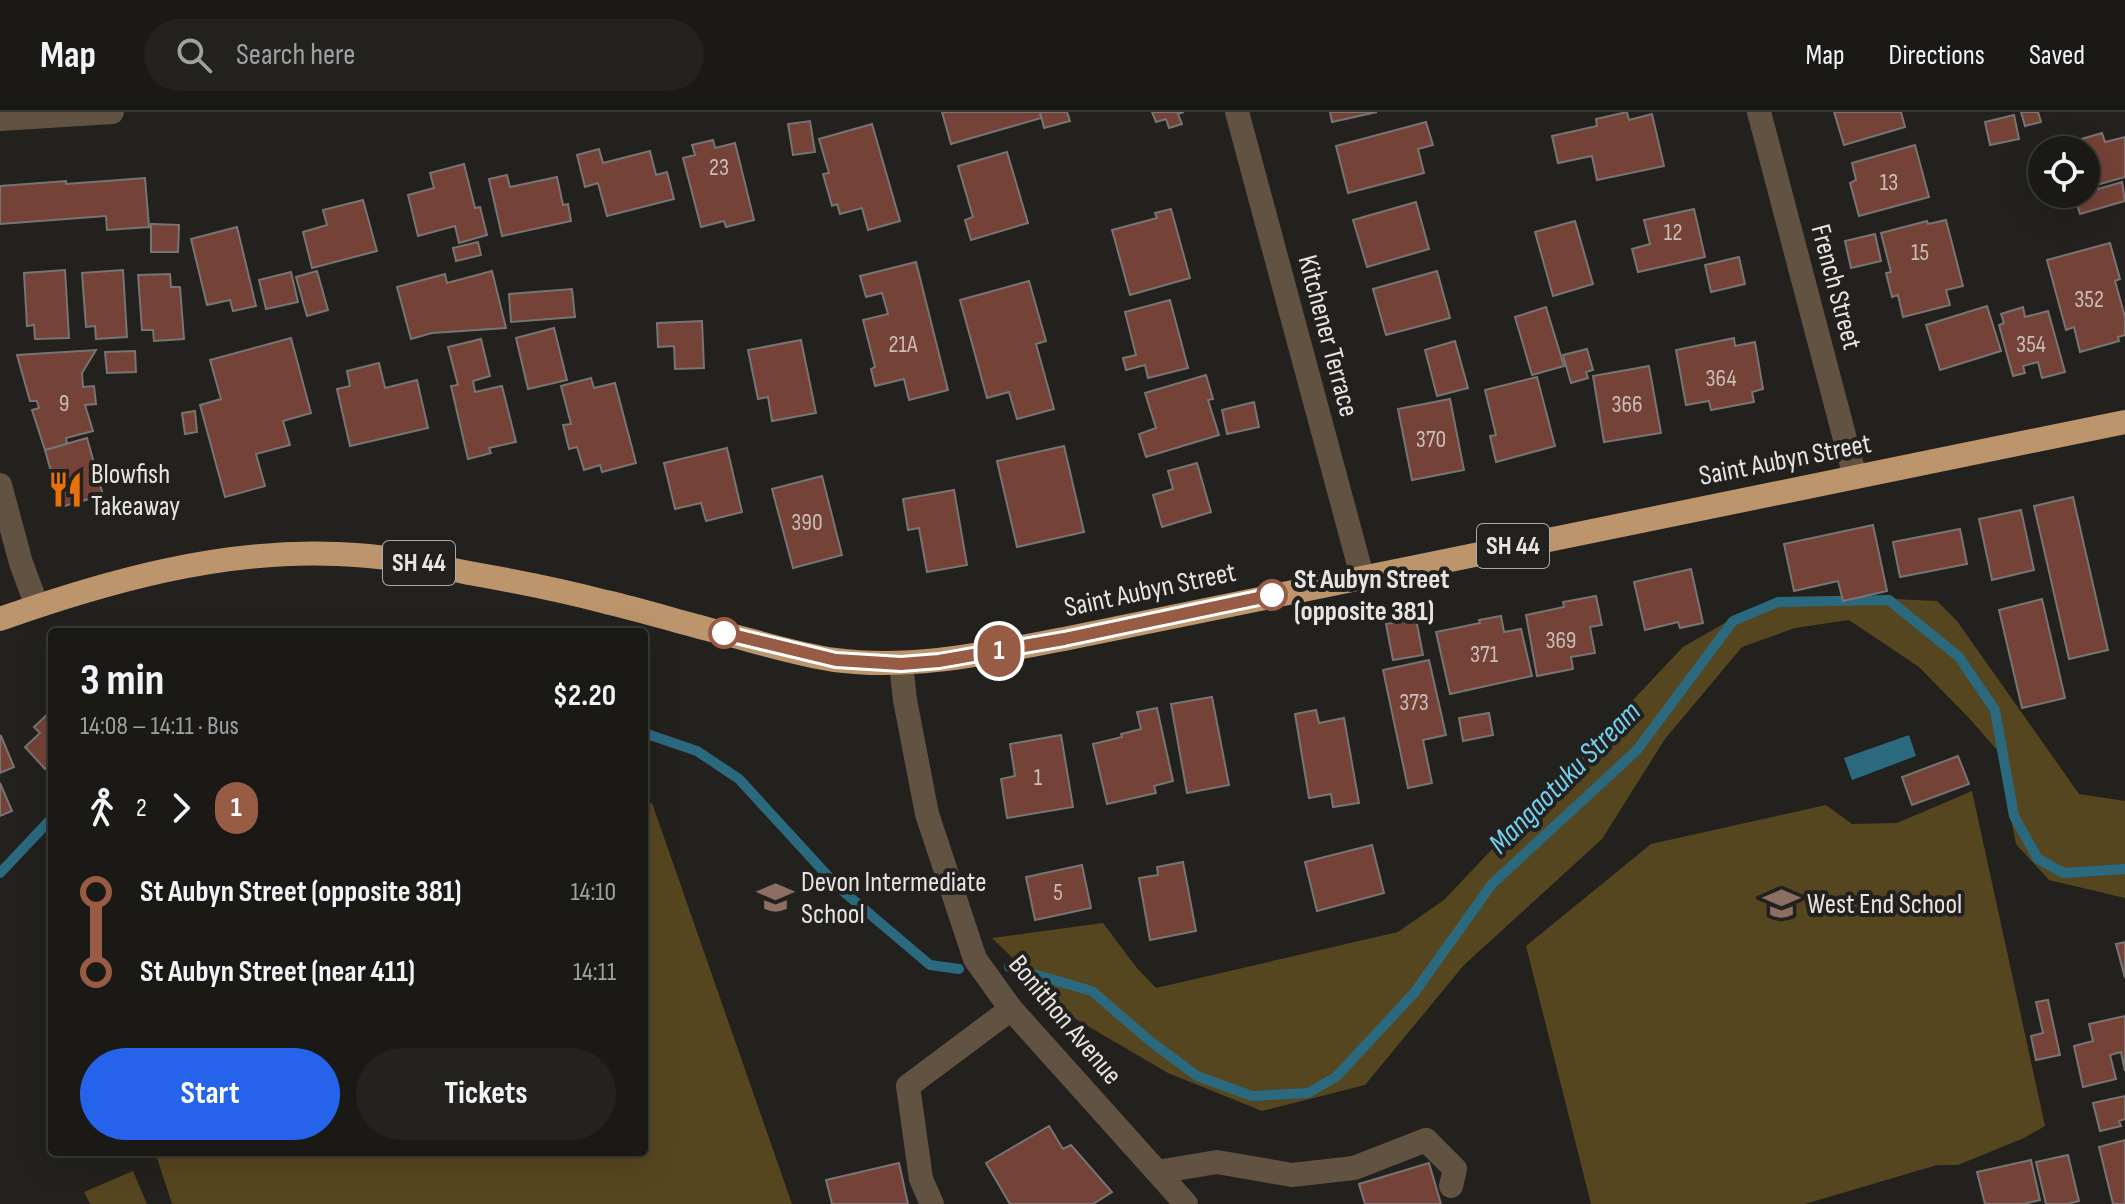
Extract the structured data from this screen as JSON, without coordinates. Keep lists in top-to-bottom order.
{
  "streets": {
    "highway": ["Saint Aubyn Street", "SH 44"],
    "street": ["French Street", "Kitchener Terrace", "Bonithon Avenue"]
  },
  "crossings": [
    ["French Street", "Saint Aubyn Street"],
    ["Kitchener Terrace", "Saint Aubyn Street"],
    ["Saint Aubyn Street", "Bonithon Avenue"]
  ],
  "water": ["Mangaotuku Stream"],
  "places": {
    "restaurant": ["Blowfish Takeaway"],
    "other": ["St Aubyn Street (opposite 381)"],
    "school or university": ["Devon Intermediate School", "West End School"]
  },
  "lines": ["bus line 1"],
  "house_numbers": [
    "23",
    "13",
    "12",
    "15",
    "352",
    "21A",
    "354",
    "364",
    "9",
    "366",
    "370",
    "390",
    "369",
    "371",
    "373",
    "1",
    "5"
  ],
  "page": {
    "header": "Map",
    "search": "Search here",
    "nav": ["Map", "Directions", "Saved"],
    "on_map": "1",
    "heading": ["3 min", "14:08 – 14:11 · Bus", "$2.20"],
    "legs": ["2", "1"],
    "list": [
      {
        "name": "St Aubyn Street (opposite 381)",
        "value": "14:10"
      },
      {
        "name": "St Aubyn Street (near 411)",
        "value": "14:11"
      }
    ],
    "buttons": ["Start", "Tickets"]
  }
}
